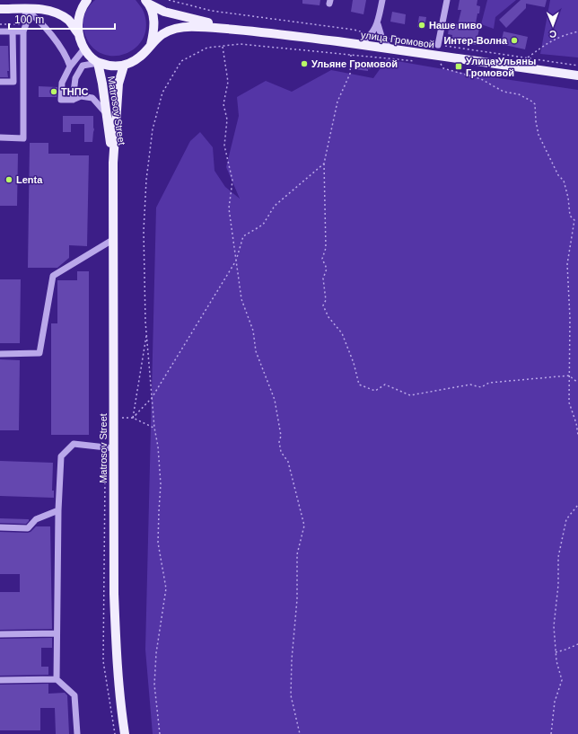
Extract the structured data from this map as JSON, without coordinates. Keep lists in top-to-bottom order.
{
  "streets": {
    "main road": ["улица Громовой", "Matrosov Street"]
  },
  "crossings": [
    ["улица Громовой", "Matrosov Street"]
  ],
  "places": {
    "other": [
      "Наше пиво",
      "Интер-Волна",
      "Ульяне Громовой",
      "ТНПС",
      "Lenta"
    ],
    "transit": ["Улица Ульяны Громовой"]
  },
  "scale_bar": "100 m",
  "north": "bottom"
}
